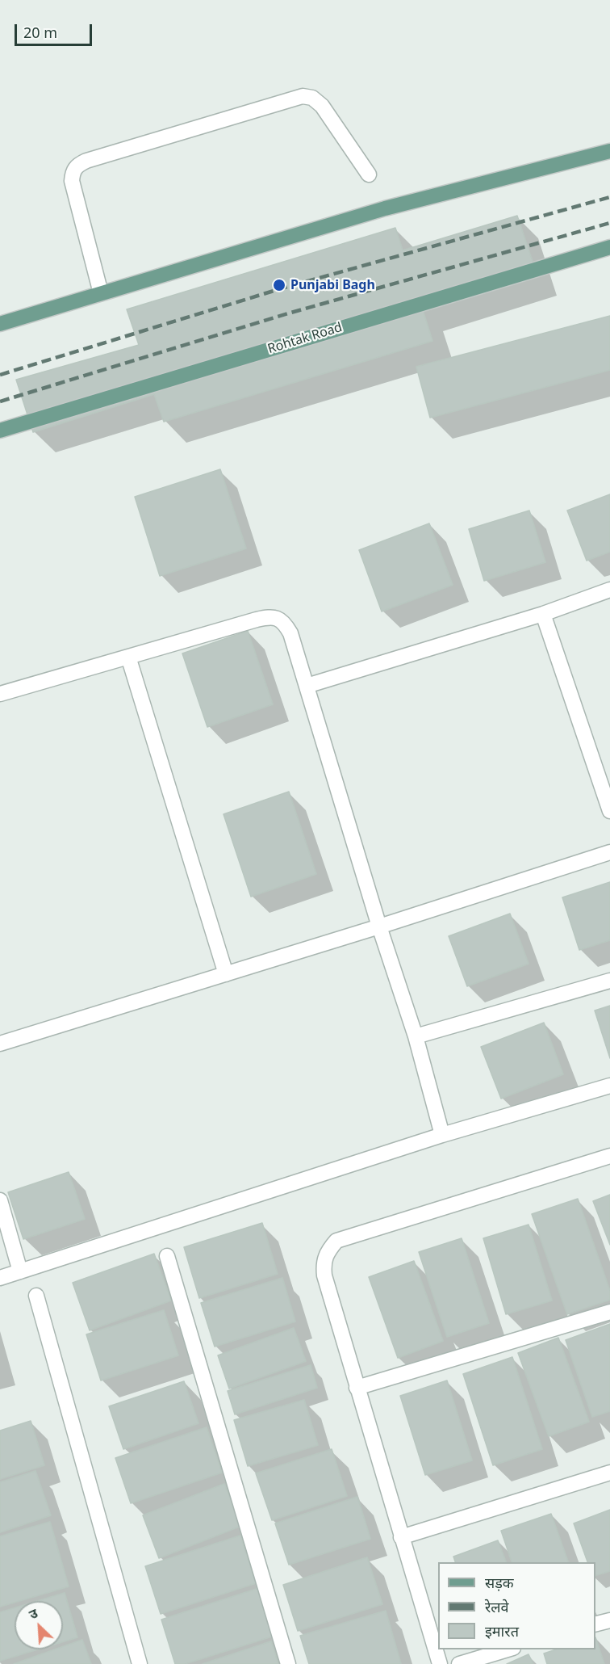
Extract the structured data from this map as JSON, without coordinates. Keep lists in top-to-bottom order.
{
  "streets": {
    "main road": ["Rohtak Road"]
  },
  "places": ["Punjabi Bagh"],
  "legend": ["सड़क", "रेलवे", "इमारत"],
  "scale_bar": "20 m",
  "north": "top left"
}
